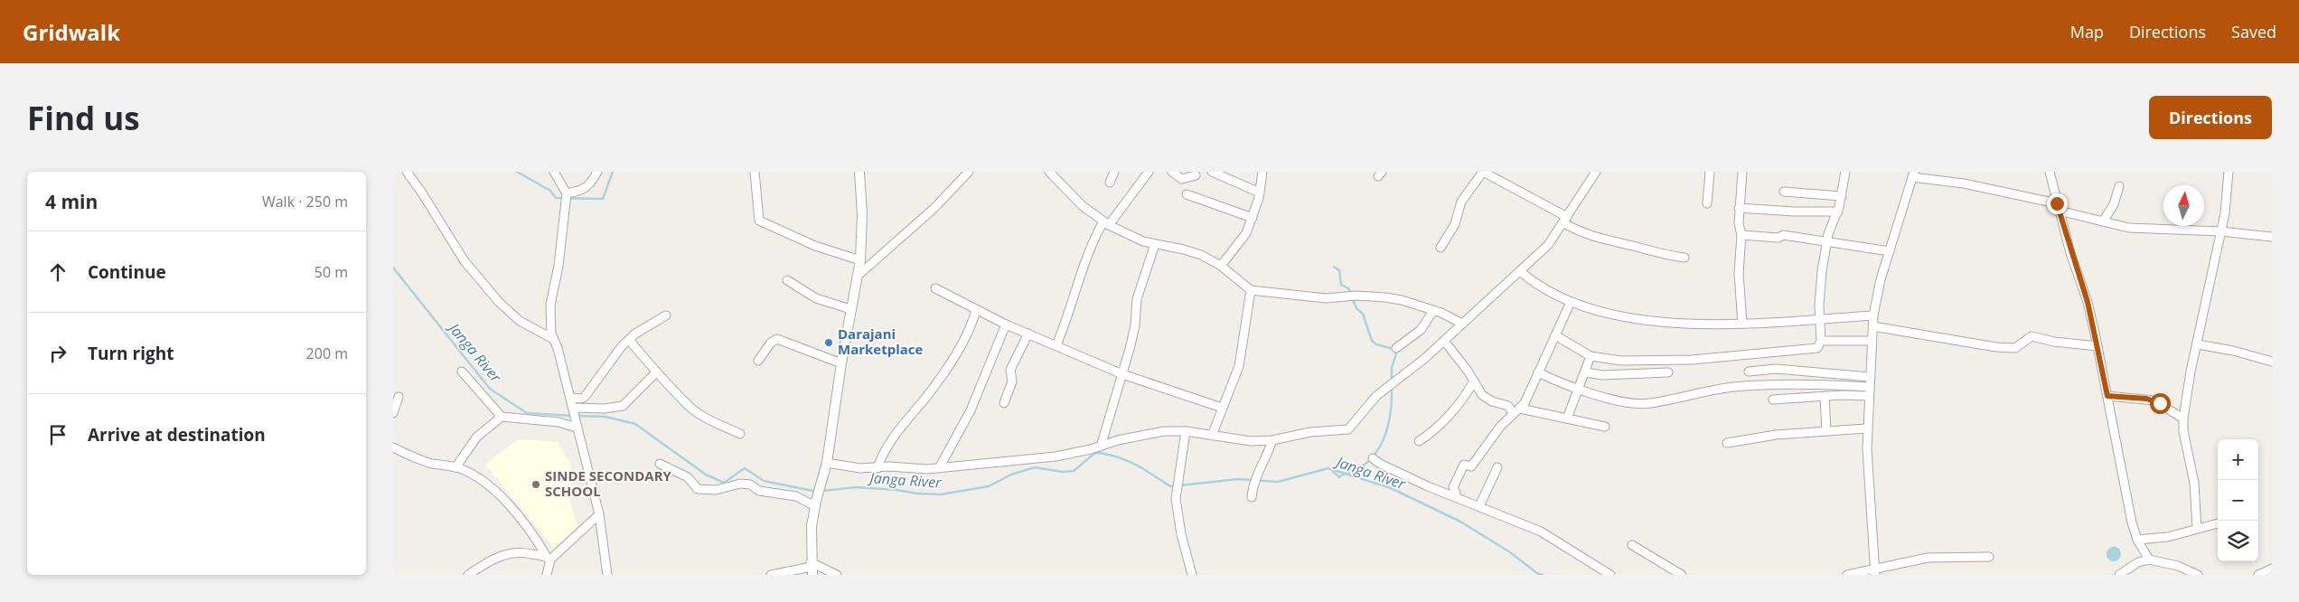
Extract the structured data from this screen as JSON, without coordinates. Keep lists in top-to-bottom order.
{
  "water": ["Janga River"],
  "places": ["Darajani Marketplace", "SINDE SECONDARY SCHOOL"],
  "north": "top",
  "page": {
    "header": "Gridwalk",
    "nav": ["Map", "Directions", "Saved"],
    "buttons": "Directions",
    "title": "Find us",
    "heading": ["4 min", "Walk · 250 m"],
    "list": [
      ["Continue", "50 m"],
      ["Turn right", "200 m"],
      "Arrive at destination"
    ],
    "map_buttons": ["+", "−"]
  }
}
